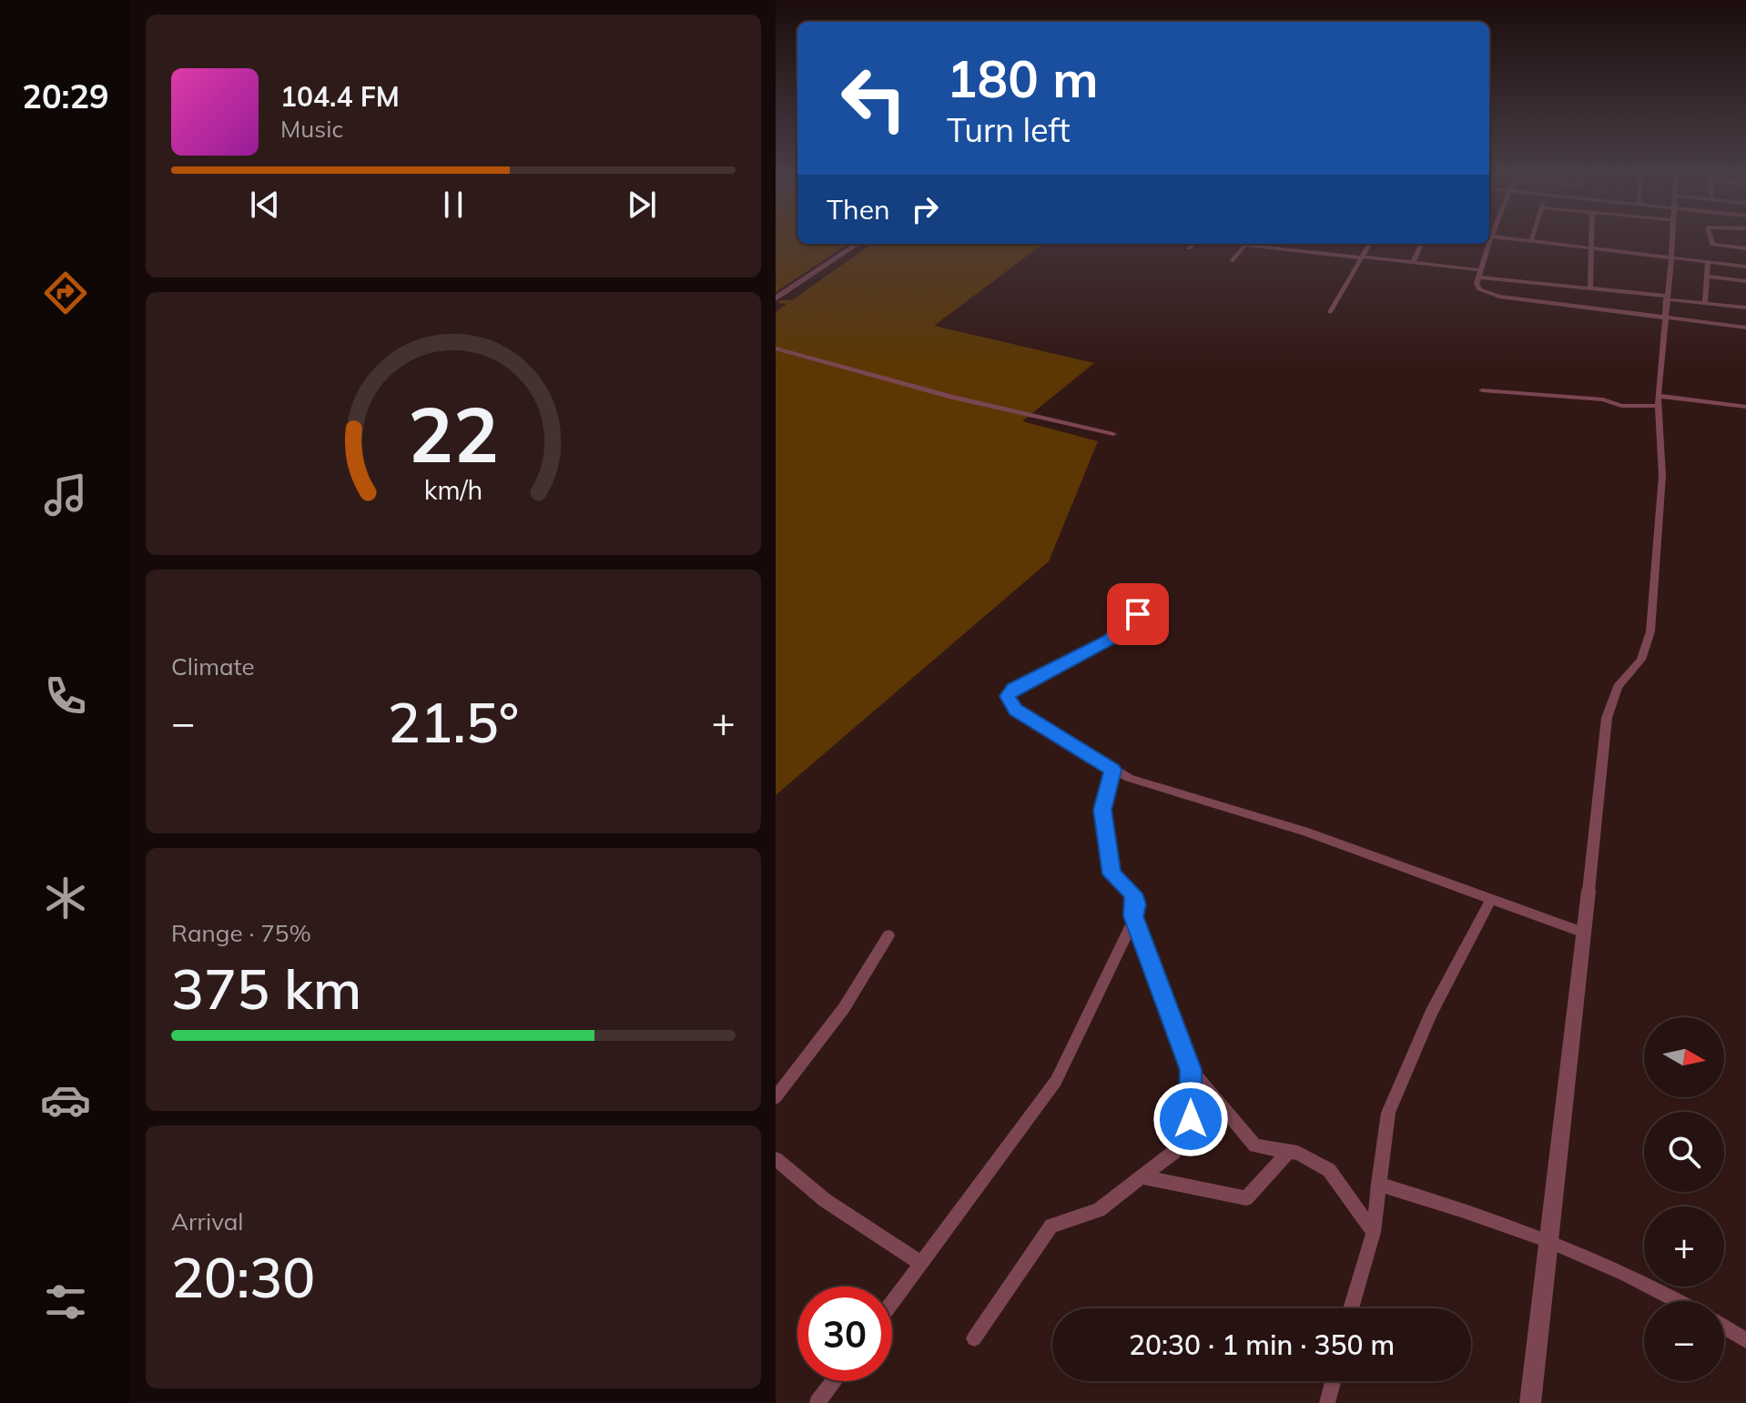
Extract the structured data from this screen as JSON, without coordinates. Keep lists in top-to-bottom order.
{
  "north": "right",
  "page": {
    "tabs": "20:29",
    "turn": ["180 m", "Turn left"],
    "song": ["104.4 FM", "Music"],
    "then": "Then",
    "tile": [
      "Climate",
      ["Range · 75%", "375 km"],
      ["Arrival", "20:30"]
    ],
    "heat": ["−", "21.5°", "+"],
    "map_buttons": ["+", "−"],
    "limit": "30",
    "trip": "20:30 · 1 min · 350 m",
    "gauge": ["22", "km/h"]
  }
}
